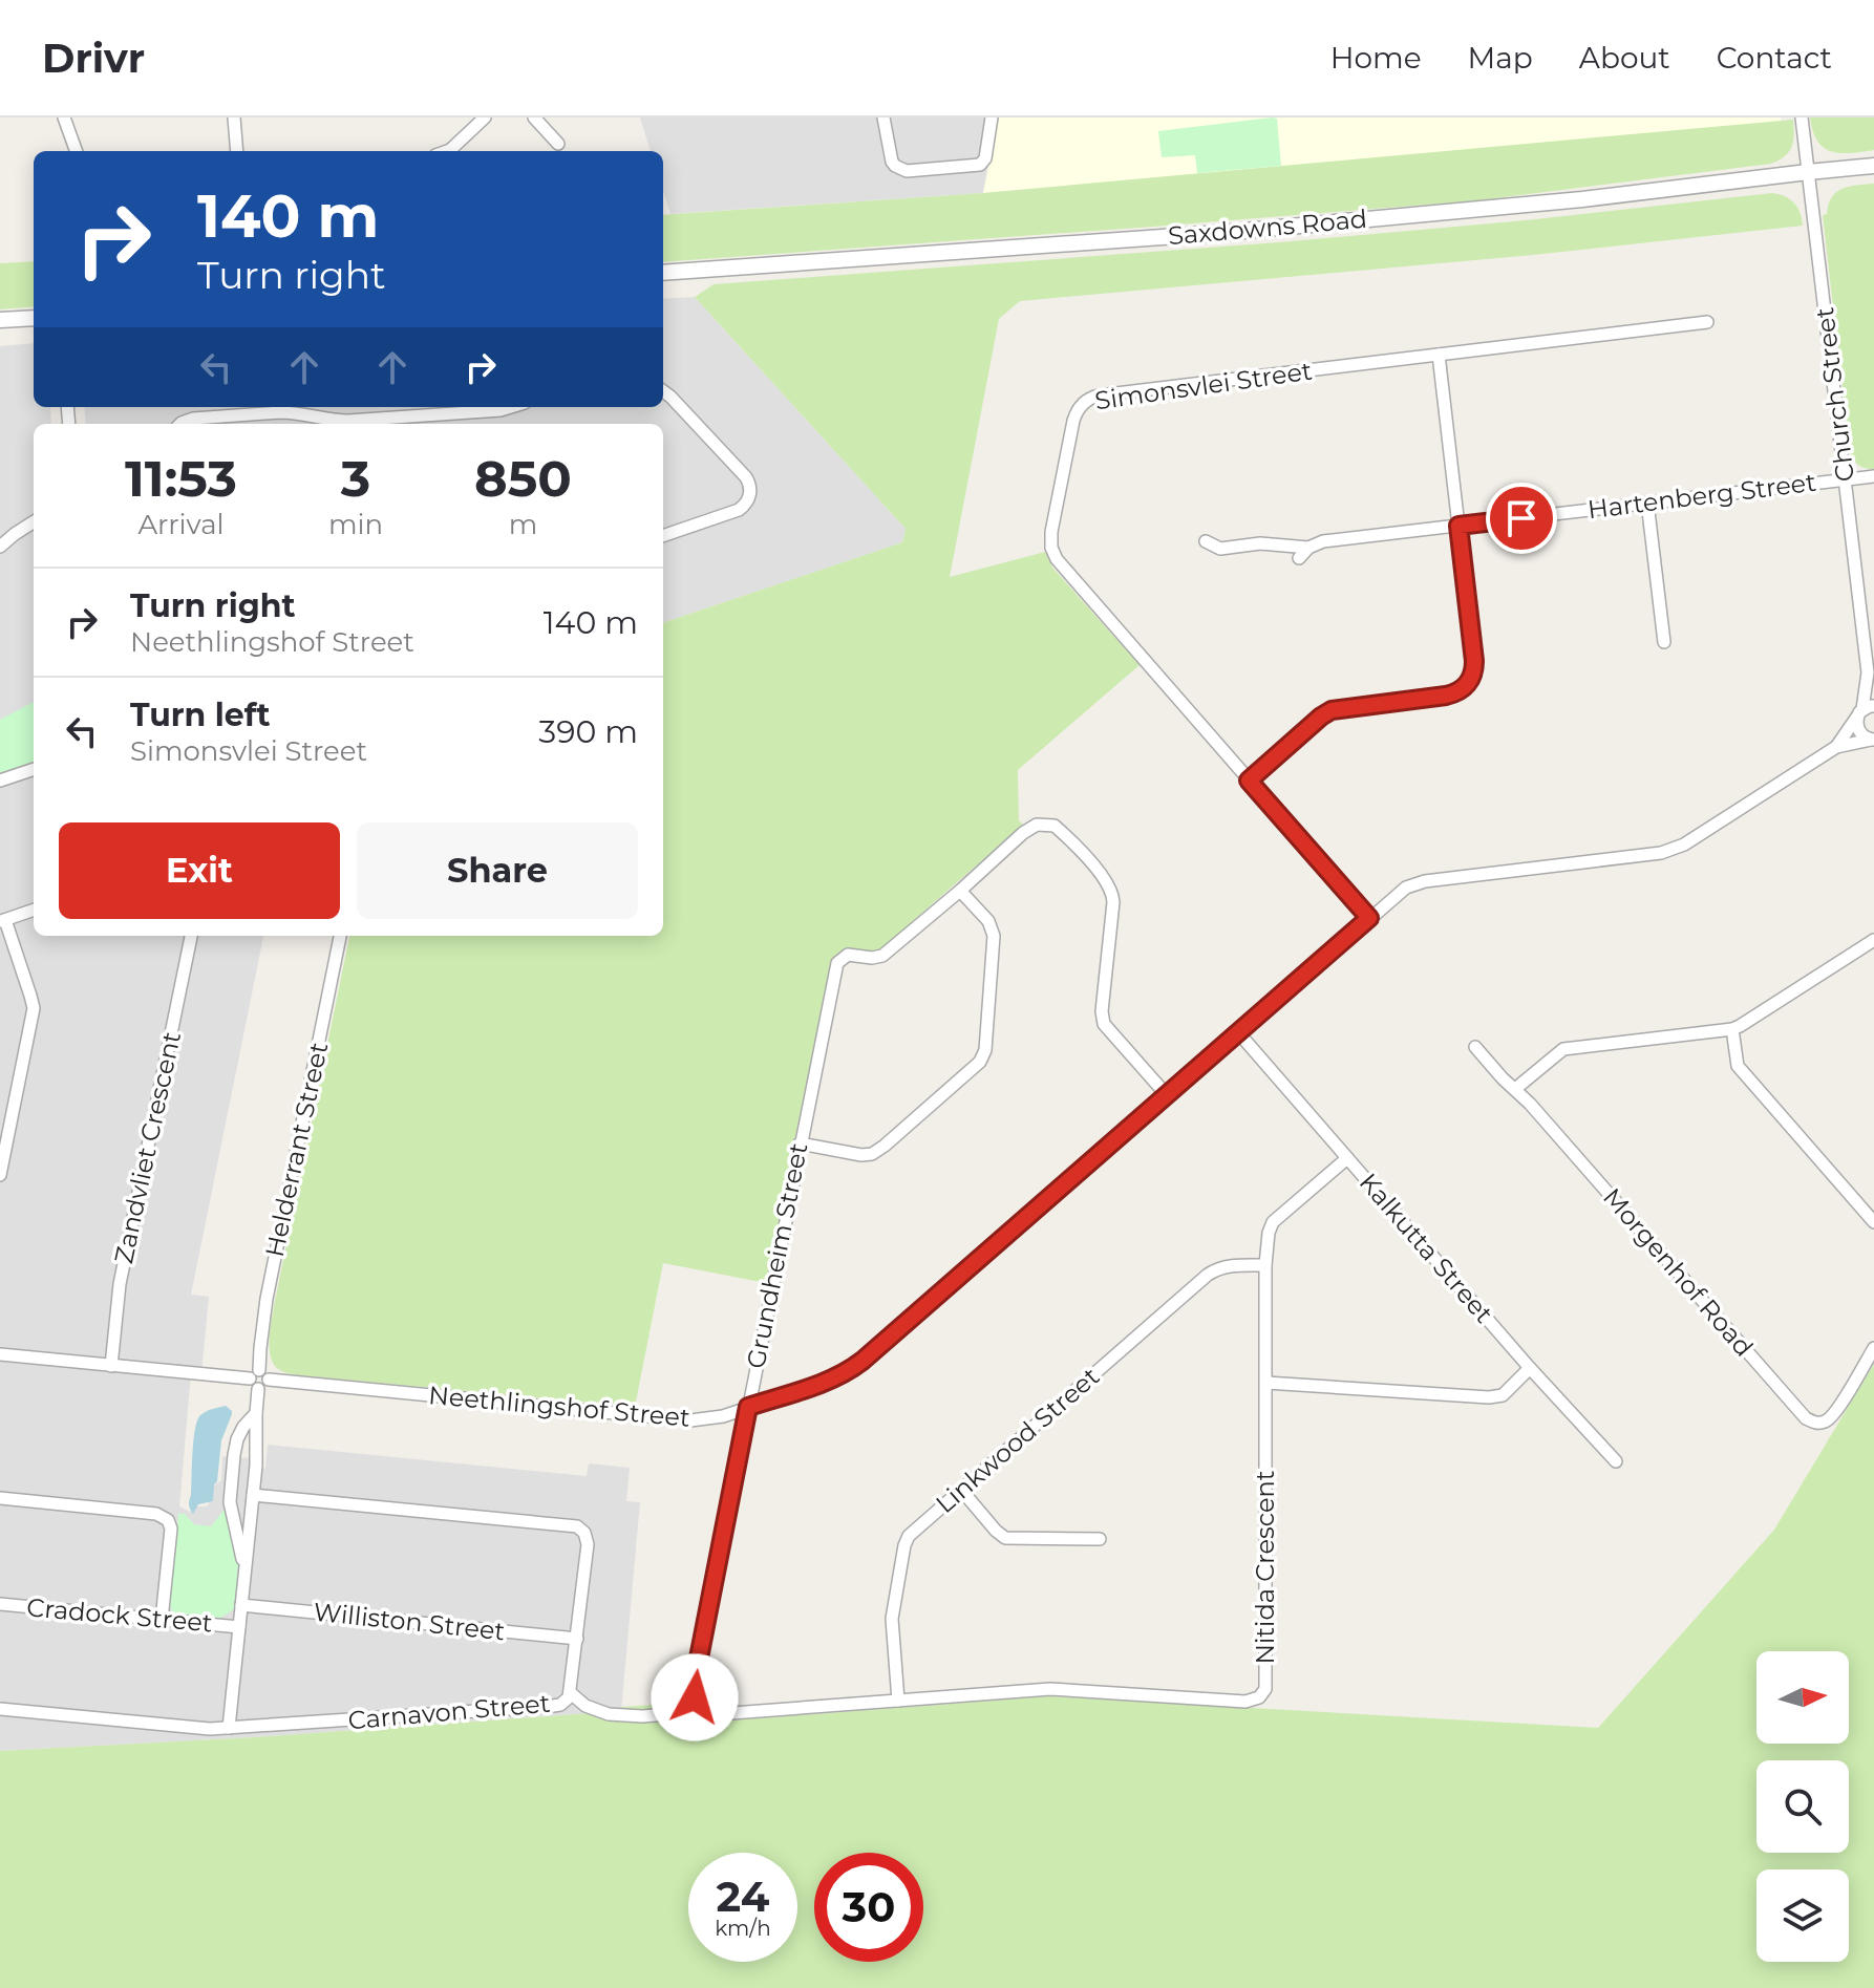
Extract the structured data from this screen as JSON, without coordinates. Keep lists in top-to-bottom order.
{
  "streets": {
    "street": [
      "Saxdowns Road",
      "Simonsvlei Street",
      "Church Street",
      "Hartenberg Street",
      "Zandvliet Crescent",
      "Helderrant Street",
      "Kalkutta Street",
      "Grundheim Street",
      "Morgenhof Road",
      "Neethlingshof Street",
      "Linkwood Street",
      "Nitida Crescent",
      "Cradock Street",
      "Williston Street",
      "Carnavon Street"
    ]
  },
  "crossings": [
    ["Saxdowns Road", "Church Street"],
    ["Simonsvlei Street", "Neethlingshof Street"],
    ["Church Street", "Hartenberg Street"],
    ["Zandvliet Crescent", "Neethlingshof Street"],
    ["Helderrant Street", "Neethlingshof Street"],
    ["Kalkutta Street", "Neethlingshof Street"],
    ["Kalkutta Street", "Nitida Crescent"],
    ["Grundheim Street", "Neethlingshof Street"],
    ["Linkwood Street", "Nitida Crescent"],
    ["Williston Street", "Carnavon Street"]
  ],
  "north": "right",
  "page": {
    "header": "Drivr",
    "nav": [
      "Home",
      "Map",
      "About",
      "Contact"
    ],
    "turn": ["140 m", "Turn right"],
    "eta": [
      "11:53",
      "Arrival",
      "3",
      "min",
      "850",
      "m"
    ],
    "list": [
      {
        "name": "Turn right",
        "note": "Neethlingshof Street",
        "value": "140 m"
      },
      {
        "name": "Turn left",
        "note": "Simonsvlei Street",
        "value": "390 m"
      }
    ],
    "buttons": ["Exit", "Share"],
    "speed": "24 km/h",
    "limit": "30"
  }
}
